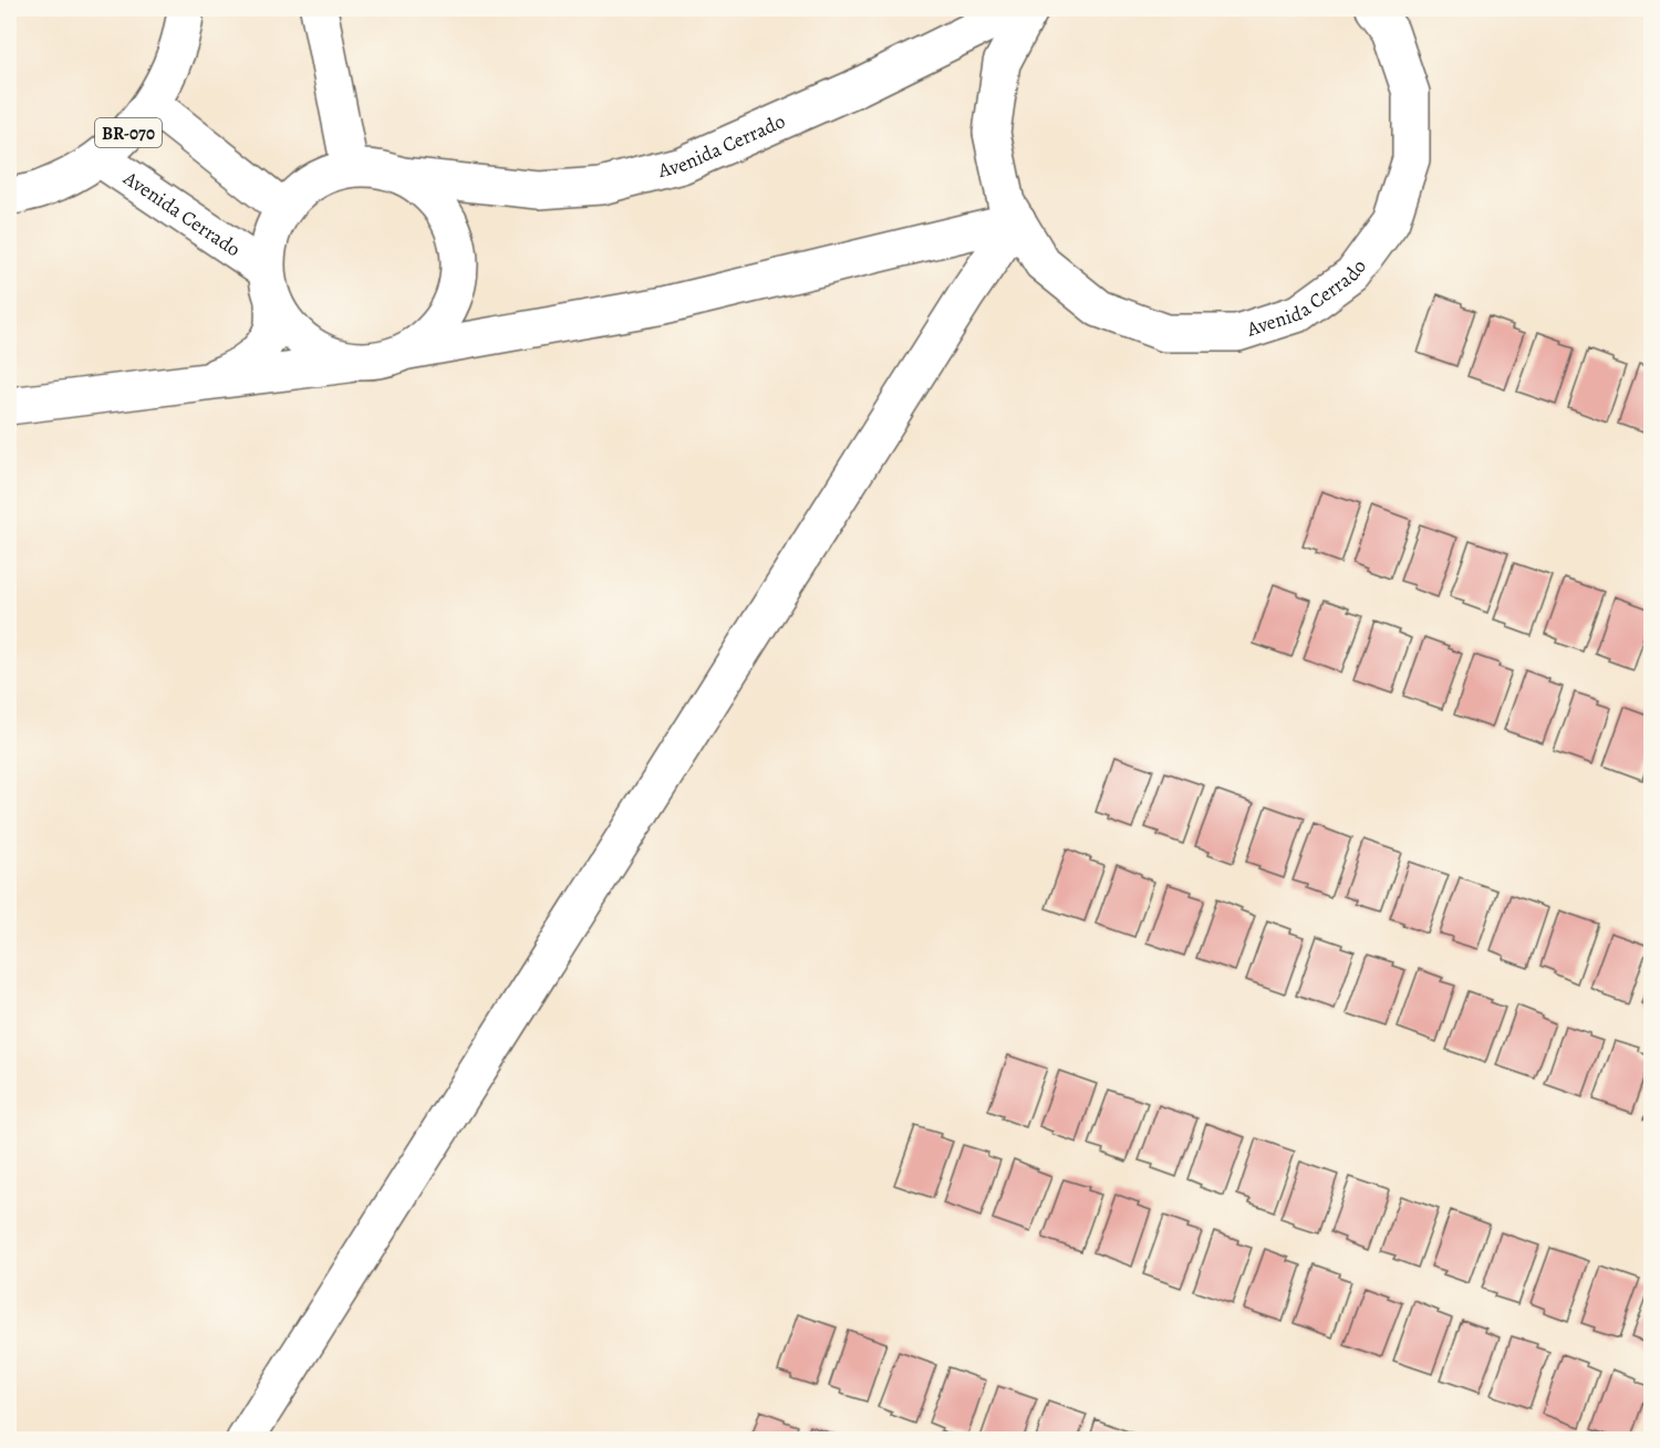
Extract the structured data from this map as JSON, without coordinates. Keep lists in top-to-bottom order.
{
  "streets": {
    "main road": ["BR-070", "Avenida Cerrado"]
  },
  "crossings": [
    ["BR-070", "Avenida Cerrado"]
  ]
}
